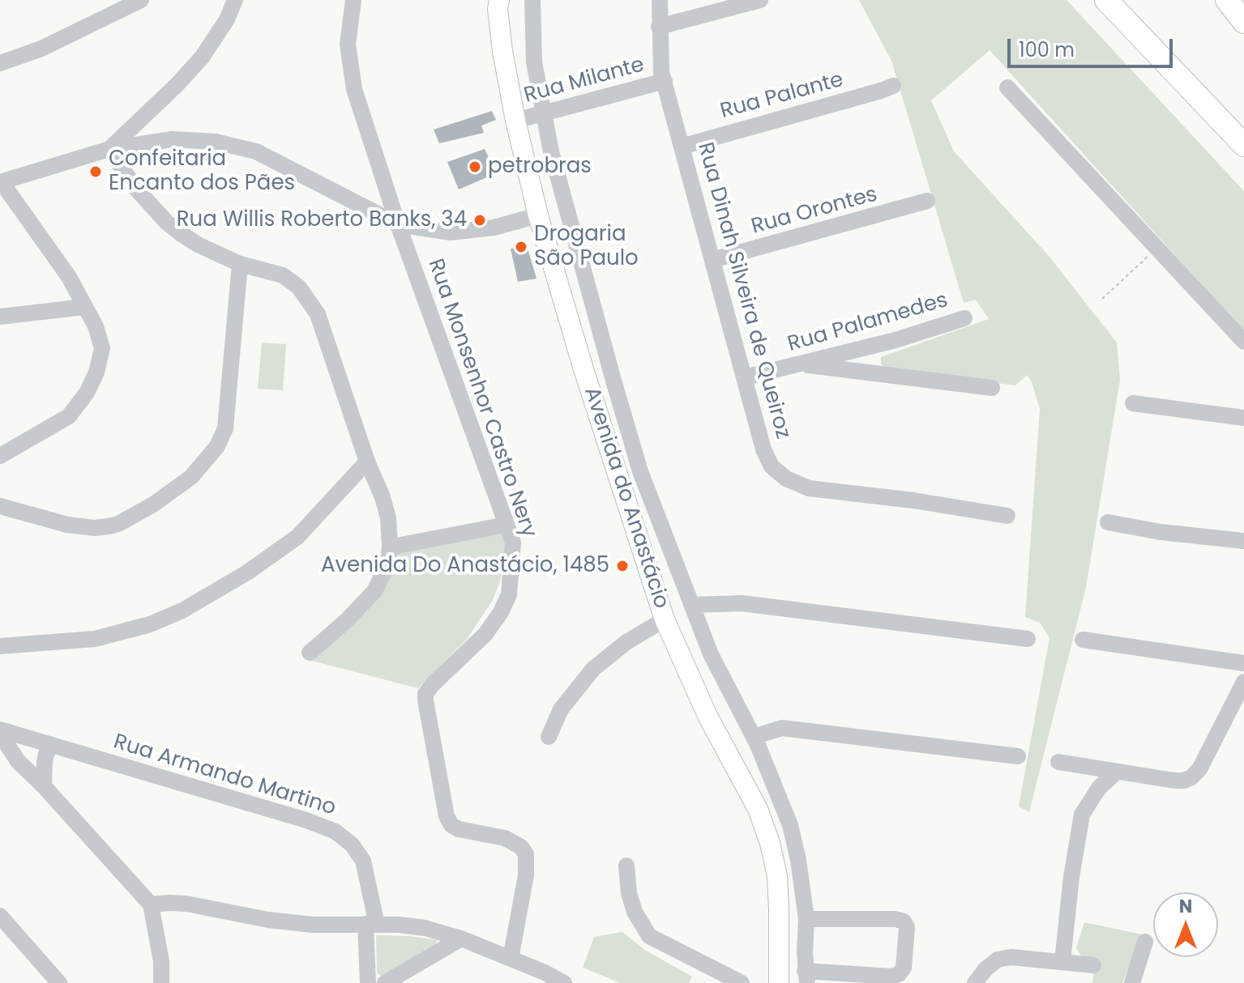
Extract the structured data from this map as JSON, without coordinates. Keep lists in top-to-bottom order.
{
  "streets": {
    "main road": ["Avenida do Anastácio"],
    "street": [
      "Rua Milante",
      "Rua Palante",
      "Rua Orontes",
      "Rua Dinah Silveira de Queiroz",
      "Rua Palamedes",
      "Rua Monsenhor Castro Nery",
      "Rua Armando Martino"
    ]
  },
  "crossings": [
    ["Rua Milante", "Rua Dinah Silveira de Queiroz"],
    ["Rua Milante", "Avenida do Anastácio"],
    ["Rua Palante", "Rua Dinah Silveira de Queiroz"],
    ["Rua Orontes", "Rua Dinah Silveira de Queiroz"],
    ["Rua Dinah Silveira de Queiroz", "Rua Palamedes"]
  ],
  "places": [
    "petrobras",
    "Confeitaria Encanto dos Pães",
    "Rua Willis Roberto Banks, 34",
    "Drogaria São Paulo",
    "Avenida Do Anastácio, 1485"
  ],
  "scale_bar": "100 m",
  "north": "top"
}
